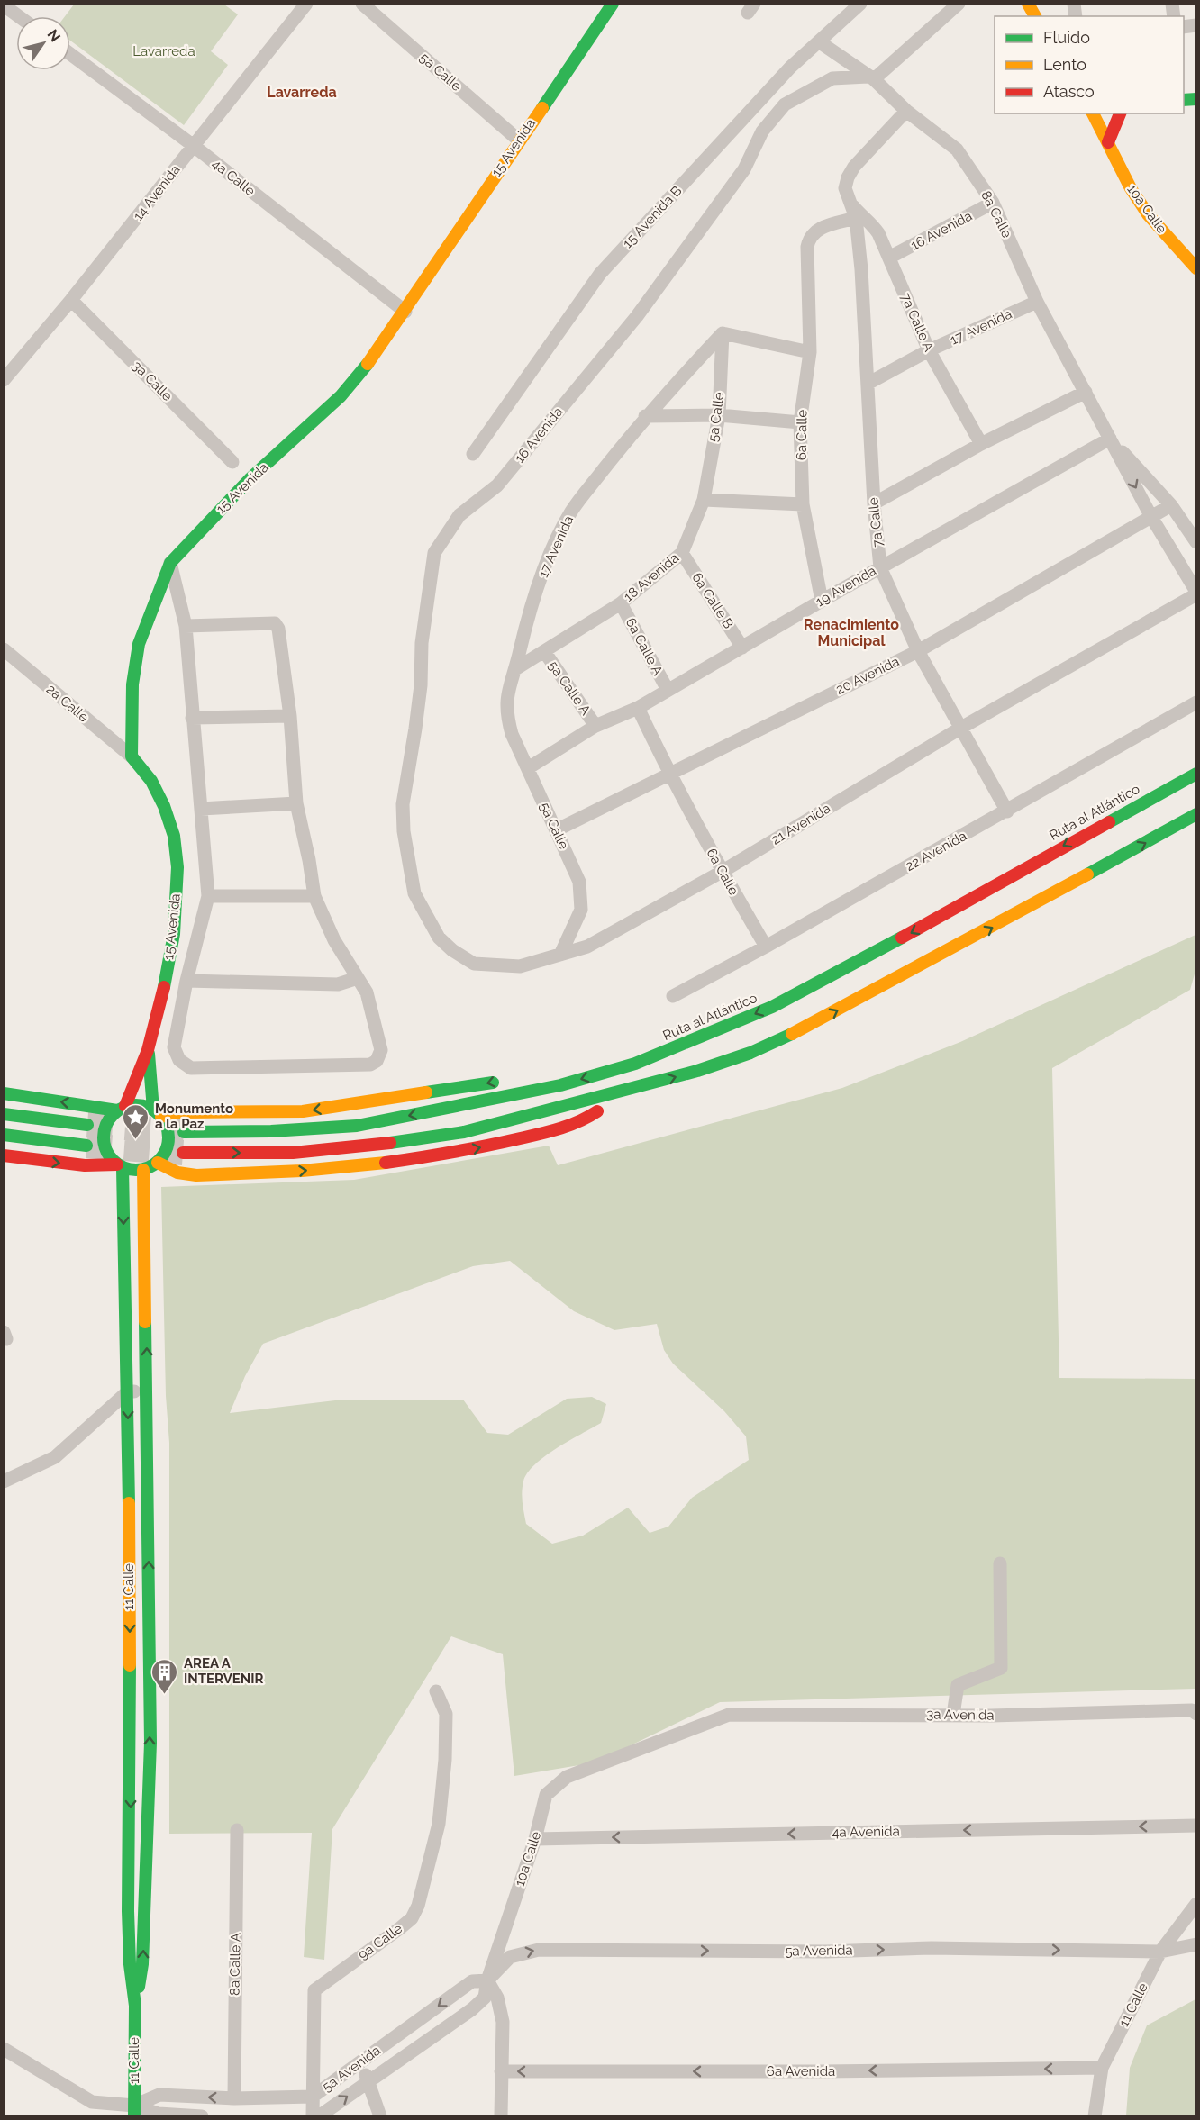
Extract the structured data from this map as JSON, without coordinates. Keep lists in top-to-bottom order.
{
  "streets": {
    "main road": [
      "15 Avenida",
      "10a Calle",
      "Ruta al Atlántico",
      "11 Calle"
    ],
    "street": [
      "5a Calle",
      "4a Calle",
      "14 Avenida",
      "8a Calle",
      "15 Avenida B",
      "16 Avenida",
      "7a Calle A",
      "17 Avenida",
      "3a Calle",
      "6a Calle",
      "7a Calle",
      "18 Avenida",
      "19 Avenida",
      "6a Calle B",
      "6a Calle A",
      "20 Avenida",
      "5a Calle A",
      "2a Calle",
      "21 Avenida",
      "22 Avenida",
      "3a Avenida",
      "4a Avenida",
      "9a Calle",
      "5a Avenida",
      "8a Calle A",
      "6a Avenida"
    ]
  },
  "crossings": [
    ["5a Calle", "15 Avenida"],
    ["5a Calle", "17 Avenida"],
    ["5a Calle", "18 Avenida"],
    ["5a Calle", "19 Avenida"],
    ["5a Calle", "20 Avenida"],
    ["5a Calle", "21 Avenida"],
    ["15 Avenida", "4a Calle"],
    ["15 Avenida", "2a Calle"],
    ["15 Avenida", "11 Calle"],
    ["4a Calle", "14 Avenida"],
    ["14 Avenida", "3a Calle"],
    ["10a Calle", "3a Avenida"],
    ["10a Calle", "4a Avenida"],
    ["10a Calle", "5a Avenida"],
    ["8a Calle", "15 Avenida B"],
    ["8a Calle", "16 Avenida"],
    ["8a Calle", "17 Avenida"],
    ["8a Calle", "19 Avenida"],
    ["8a Calle", "20 Avenida"],
    ["8a Calle", "21 Avenida"],
    ["16 Avenida", "7a Calle A"],
    ["16 Avenida", "21 Avenida"],
    ["7a Calle A", "17 Avenida"],
    ["7a Calle A", "7a Calle"],
    ["17 Avenida", "7a Calle"],
    ["17 Avenida", "5a Calle A"],
    ["6a Calle", "7a Calle"],
    ["6a Calle", "19 Avenida"],
    ["6a Calle", "20 Avenida"],
    ["6a Calle", "21 Avenida"],
    ["6a Calle", "22 Avenida"],
    ["7a Calle", "19 Avenida"],
    ["7a Calle", "20 Avenida"],
    ["7a Calle", "21 Avenida"],
    ["7a Calle", "22 Avenida"],
    ["18 Avenida", "6a Calle B"],
    ["18 Avenida", "6a Calle A"],
    ["18 Avenida", "5a Calle A"],
    ["19 Avenida", "6a Calle B"],
    ["19 Avenida", "6a Calle A"],
    ["19 Avenida", "5a Calle A"],
    ["11 Calle", "5a Avenida"],
    ["11 Calle", "6a Avenida"],
    ["9a Calle", "5a Avenida"],
    ["5a Avenida", "8a Calle A"]
  ],
  "one_way": ["4a Avenida", "6a Avenida"],
  "districts": ["Lavarreda", "Renacimiento Municipal"],
  "parks": ["Lavarreda"],
  "places": {
    "place": ["Monumento a la Paz"],
    "building": ["AREA A INTERVENIR"]
  },
  "legend": ["Fluido", "Lento", "Atasco"],
  "north": "top right"
}
